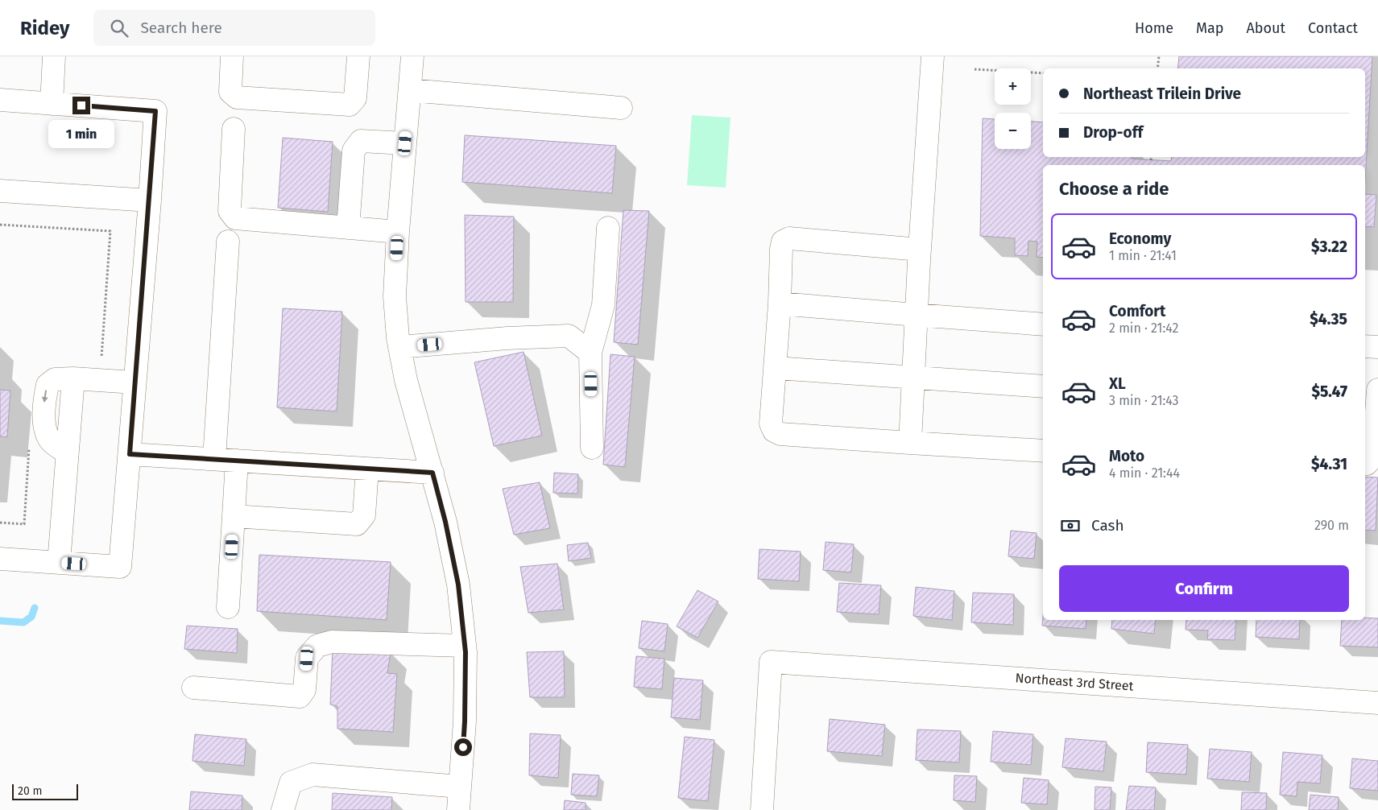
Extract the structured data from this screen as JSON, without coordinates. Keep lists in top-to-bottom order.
{
  "streets": {
    "street": ["Northeast 3rd Street"]
  },
  "scale_bar": "20 m",
  "page": {
    "header": "Ridey",
    "search": "Search here",
    "nav": [
      "Home",
      "Map",
      "About",
      "Contact"
    ],
    "map_buttons": ["+", "−"],
    "banner": ["Northeast Trilein Drive", "Drop-off"],
    "bubble": "1 min",
    "heading": "Choose a ride",
    "list": [
      {
        "name": "Economy",
        "note": "1 min · 21:41",
        "value": "$3.22"
      },
      {
        "name": "Comfort",
        "note": "2 min · 21:42",
        "value": "$4.35"
      },
      {
        "name": "XL",
        "note": "3 min · 21:43",
        "value": "$5.47"
      },
      {
        "name": "Moto",
        "note": "4 min · 21:44",
        "value": "$4.31"
      }
    ],
    "pay": ["Cash", "290 m"],
    "buttons": "Confirm",
    "scale": "20 m"
  }
}
